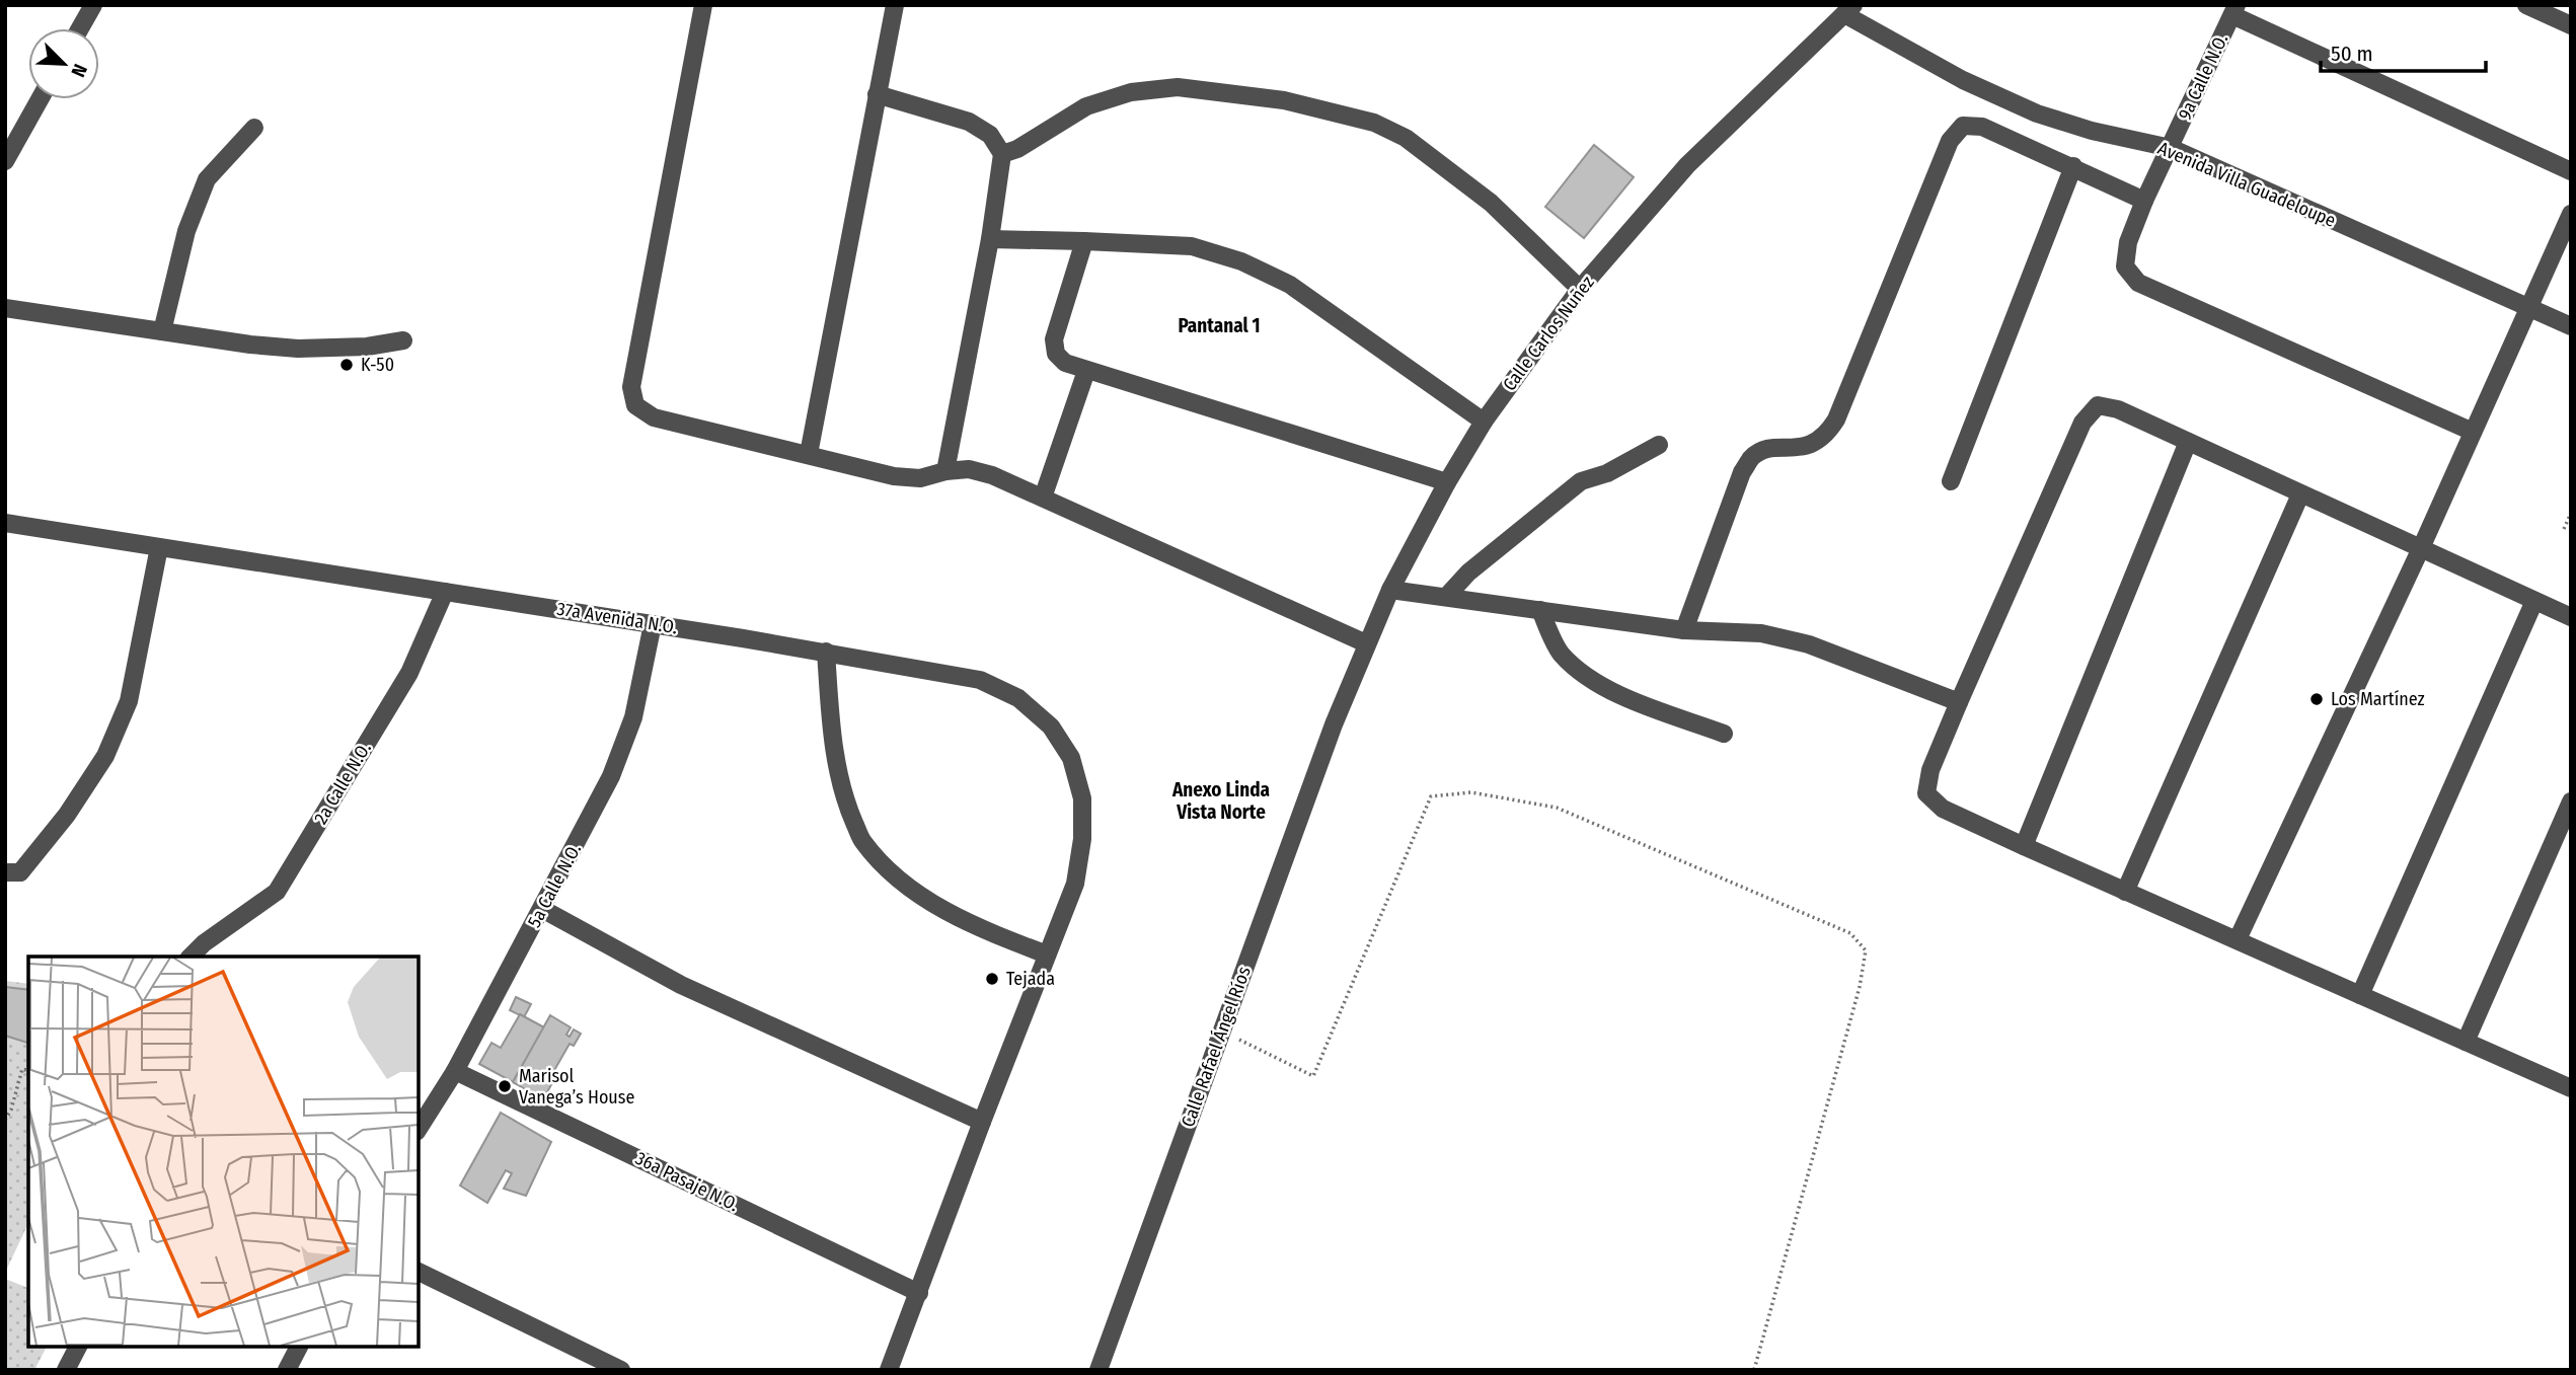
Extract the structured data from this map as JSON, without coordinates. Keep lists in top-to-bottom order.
{
  "streets": {
    "street": [
      "9a Calle N.O.",
      "Avenida Villa Guadeloupe",
      "Calle Carlos Nuñez",
      "37a Avenida N.O.",
      "2a Calle N.O.",
      "5a Calle N.O.",
      "Calle Rafael Ángel Ríos",
      "36a Pasaje N.O."
    ]
  },
  "crossings": [
    ["9a Calle N.O.", "Avenida Villa Guadeloupe"],
    ["Avenida Villa Guadeloupe", "Calle Carlos Nuñez"],
    ["Calle Carlos Nuñez", "Calle Rafael Ángel Ríos"],
    ["37a Avenida N.O.", "2a Calle N.O."],
    ["37a Avenida N.O.", "5a Calle N.O."],
    ["37a Avenida N.O.", "36a Pasaje N.O."],
    ["5a Calle N.O.", "36a Pasaje N.O."]
  ],
  "districts": ["Pantanal 1", "Anexo Linda Vista Norte"],
  "places": [
    "K-50",
    "Los Martínez",
    "Tejada",
    "Marisol Vanega’s House"
  ],
  "scale_bar": "50 m",
  "north": "bottom right"
}
